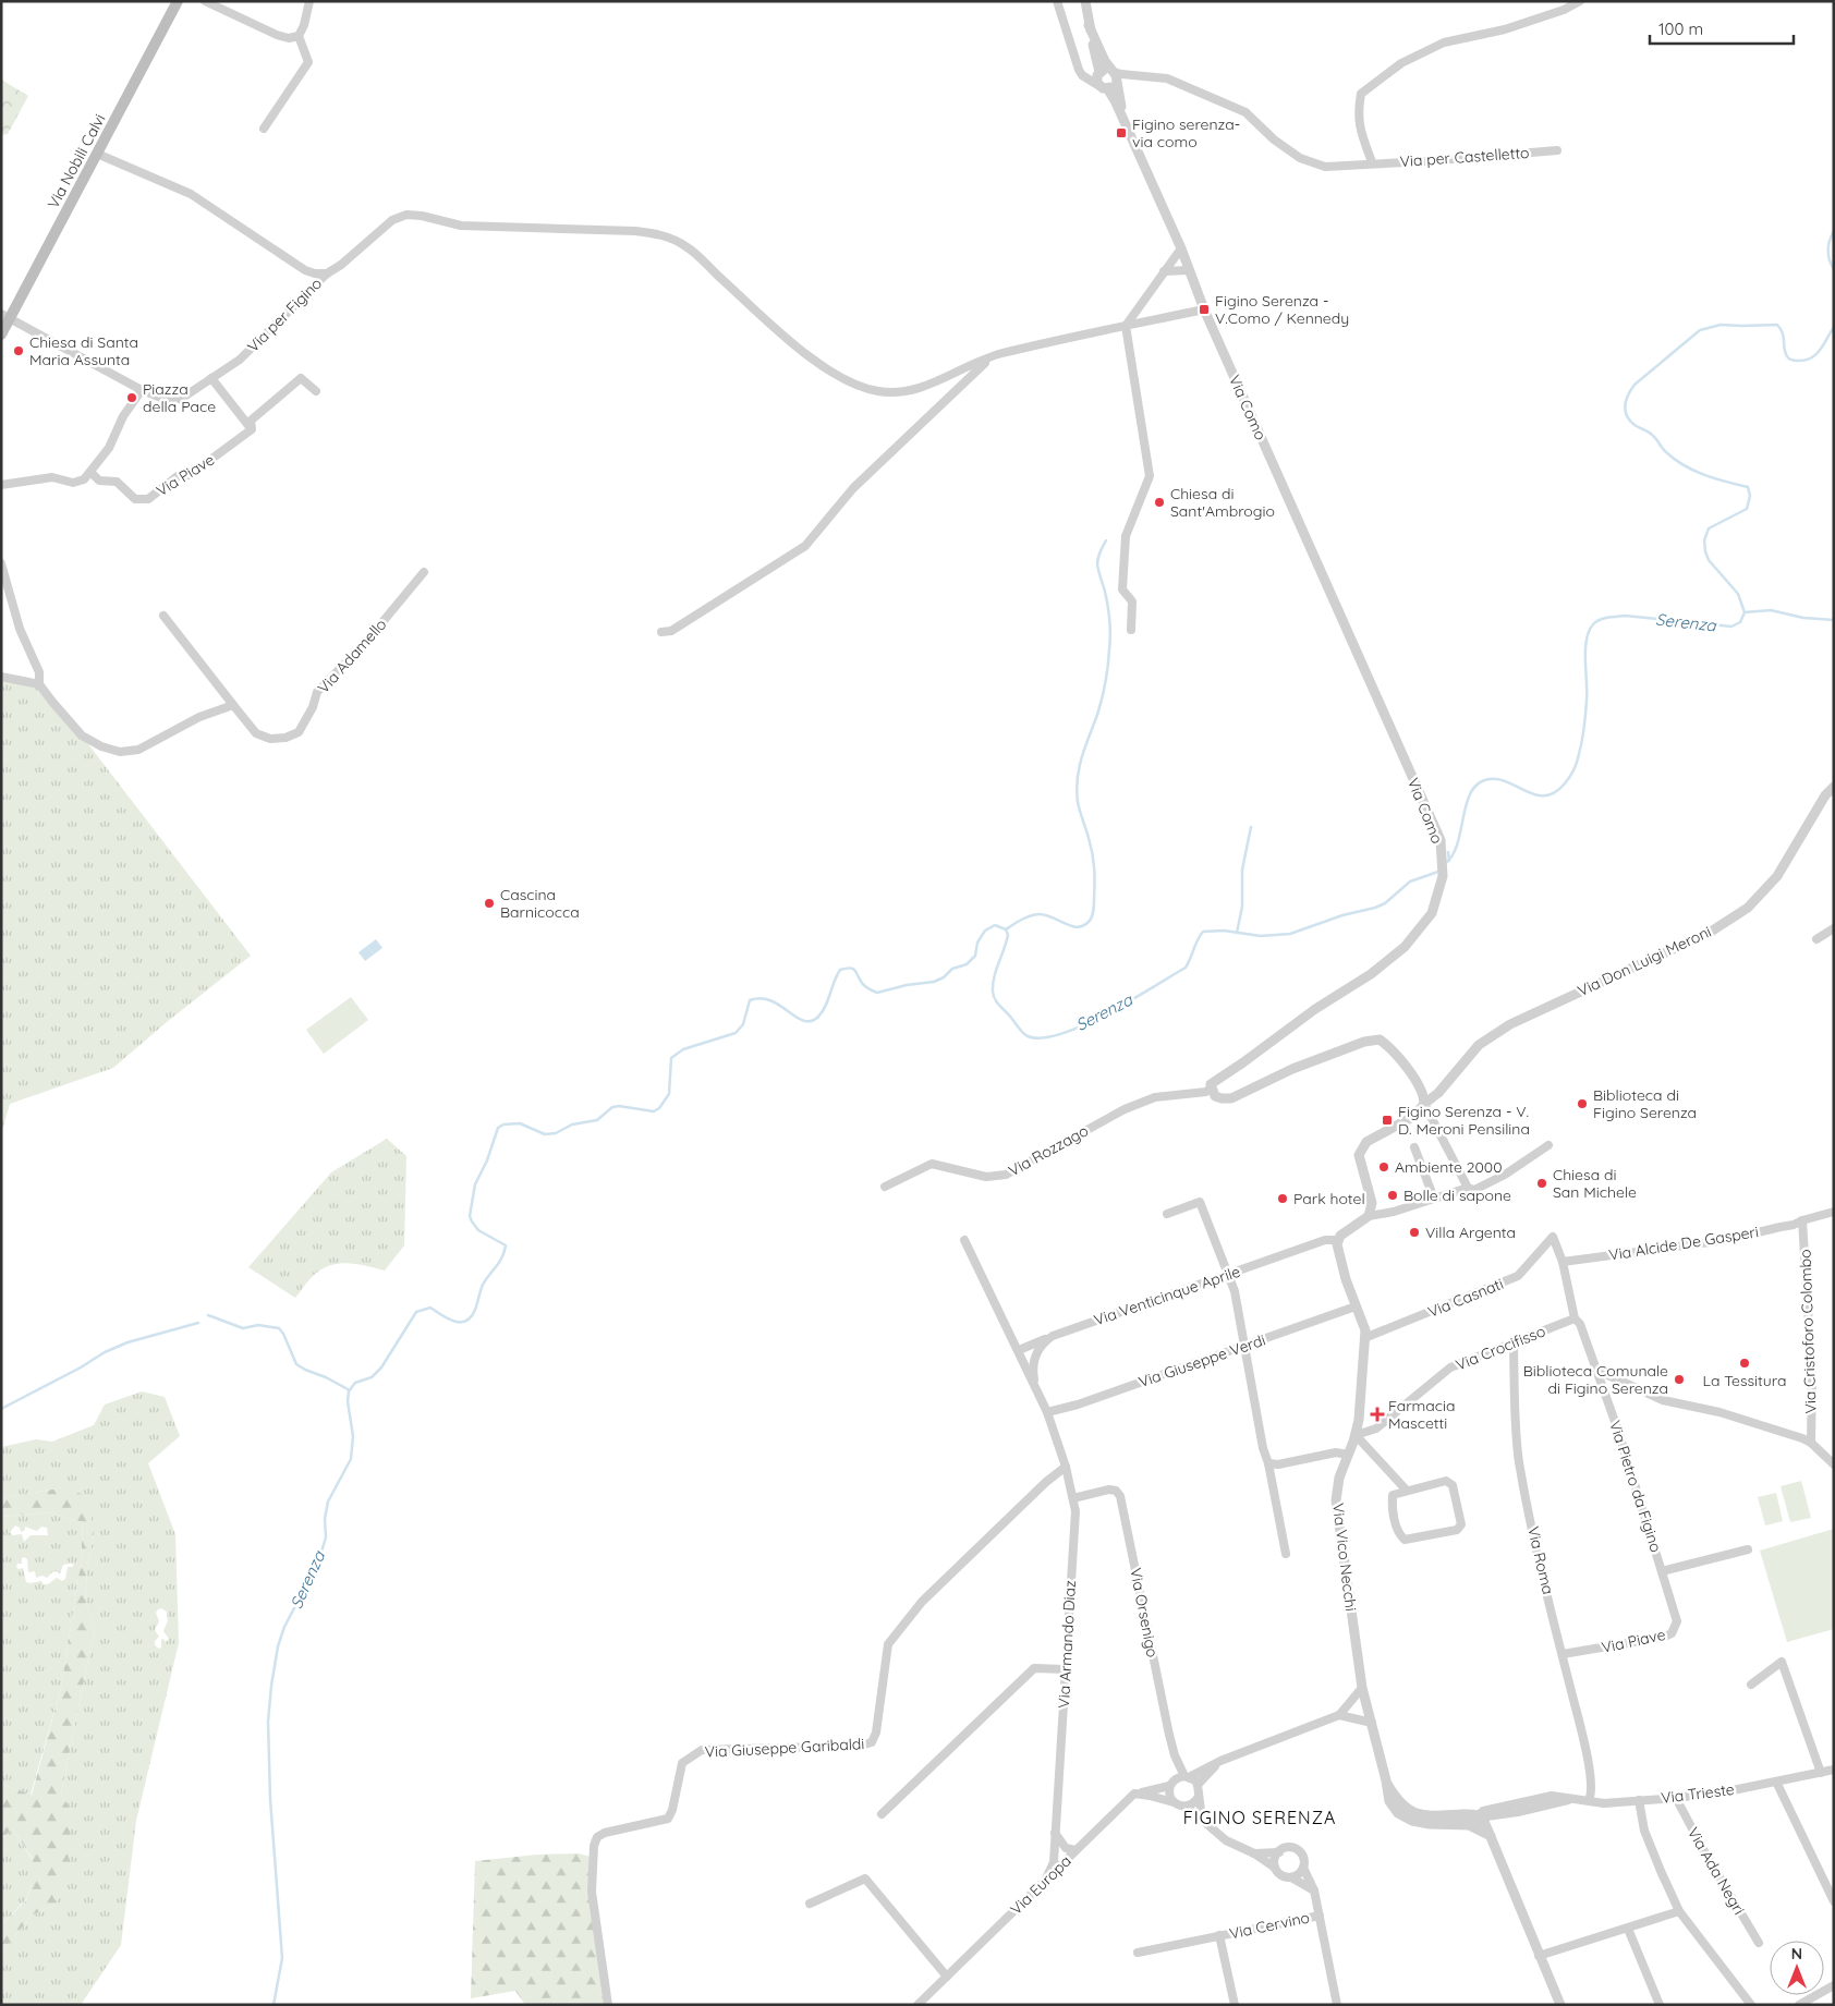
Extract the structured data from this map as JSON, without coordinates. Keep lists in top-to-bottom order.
{
  "streets": {
    "main road": ["Via Nobili Calvi"],
    "street": [
      "Via per Castelletto",
      "Via per Figino",
      "Via Como",
      "Via Piave",
      "Via Adamello",
      "Via Don Luigi Meroni",
      "Via Rozzago",
      "Via Alcide De Gasperi",
      "Via Venticinque Aprile",
      "Via Casnati",
      "Via Cristoforo Colombo",
      "Via Crocifisso",
      "Via Giuseppe Verdi",
      "Via Pietro da Figino",
      "Via Vico Necchi",
      "Via Roma",
      "Via Orsenigo",
      "Via Armando Diaz",
      "Via Giuseppe Garibaldi",
      "Via Trieste",
      "Via Ada Negri",
      "Via Europa",
      "Via Cervino"
    ]
  },
  "crossings": [
    ["Via per Castelletto", "Via Como"],
    ["Via Nobili Calvi", "Via per Figino"],
    ["Via Como", "Via Rozzago"],
    ["Via Piave", "Via Pietro da Figino"],
    ["Via Piave", "Via Roma"],
    ["Via Alcide De Gasperi", "Via Casnati"],
    ["Via Alcide De Gasperi", "Via Cristoforo Colombo"],
    ["Via Venticinque Aprile", "Via Vico Necchi"],
    ["Via Venticinque Aprile", "Via Armando Diaz"],
    ["Via Casnati", "Via Vico Necchi"],
    ["Via Crocifisso", "Via Pietro da Figino"],
    ["Via Crocifisso", "Via Vico Necchi"],
    ["Via Crocifisso", "Via Roma"],
    ["Via Giuseppe Verdi", "Via Vico Necchi"],
    ["Via Giuseppe Verdi", "Via Armando Diaz"],
    ["Via Vico Necchi", "Via Trieste"],
    ["Via Roma", "Via Trieste"],
    ["Via Orsenigo", "Via Armando Diaz"],
    ["Via Orsenigo", "Via Cervino"],
    ["Via Armando Diaz", "Via Giuseppe Garibaldi"],
    ["Via Armando Diaz", "Via Europa"],
    ["Via Trieste", "Via Ada Negri"]
  ],
  "districts": ["FIGINO SERENZA"],
  "water": ["Serenza"],
  "places": {
    "transit": ["Figino serenza- via como", "Figino Serenza - V.Como / Kennedy", "Figino Serenza - V. D. Meroni Pensilina"],
    "other": [
      "Chiesa di Santa Maria Assunta",
      "Piazza della Pace",
      "Chiesa di Sant'Ambrogio",
      "Cascina Barnicocca",
      "Biblioteca di Figino Serenza",
      "Ambiente 2000",
      "Chiesa di San Michele",
      "Bolle di sapone",
      "Park hotel",
      "Villa Argenta",
      "La Tessitura",
      "Biblioteca Comunale di Figino Serenza"
    ],
    "health": ["Farmacia Mascetti"]
  },
  "scale_bar": "100 m",
  "north": "top"
}
